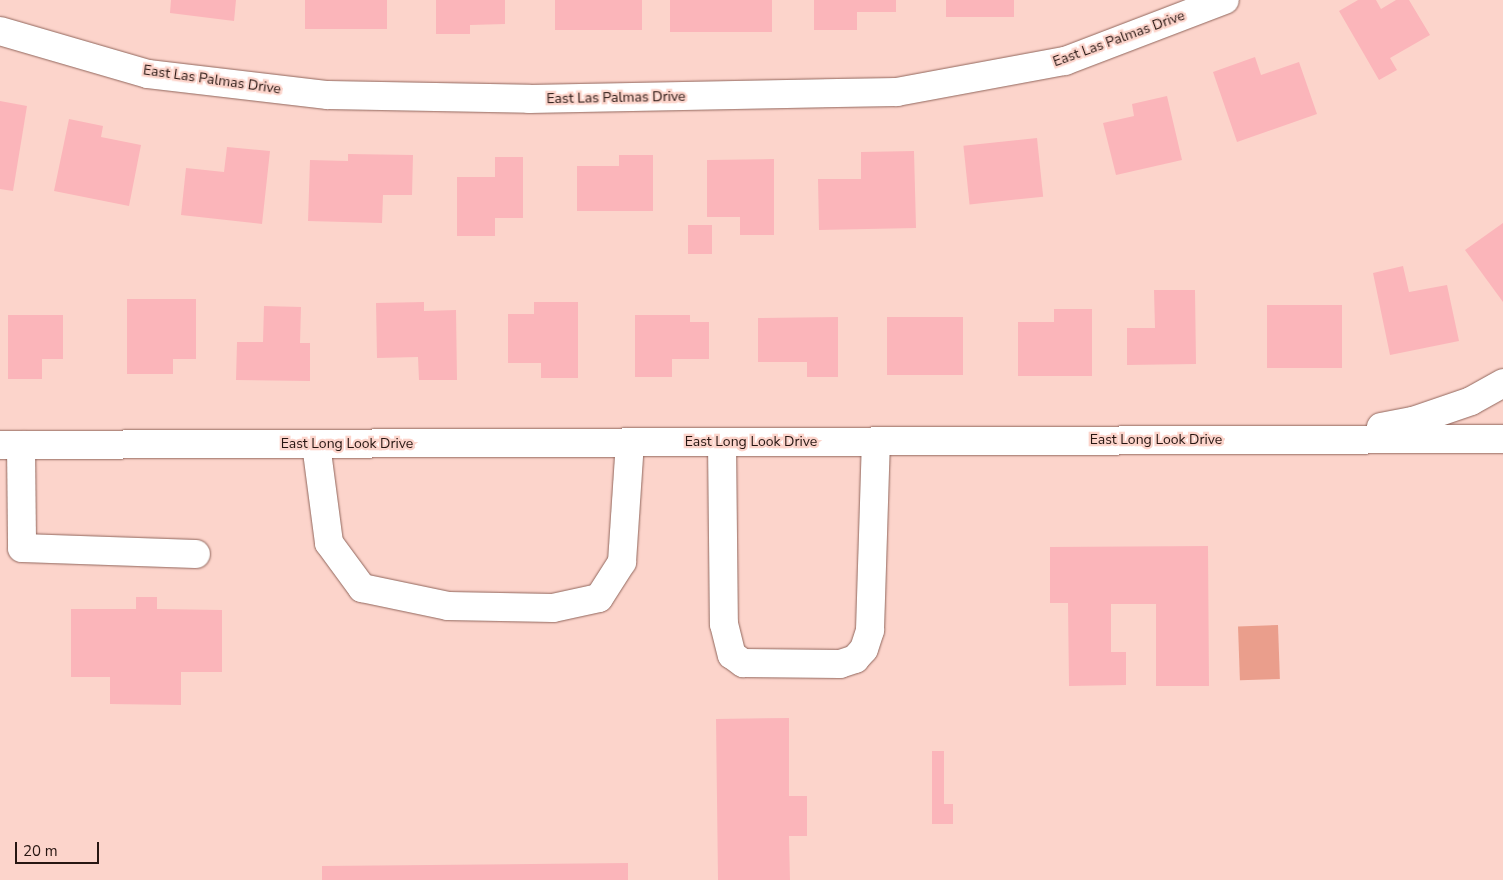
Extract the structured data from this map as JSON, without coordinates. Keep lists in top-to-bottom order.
{
  "streets": {
    "street": ["East Las Palmas Drive", "East Long Look Drive"]
  },
  "scale_bar": "20 m"
}
